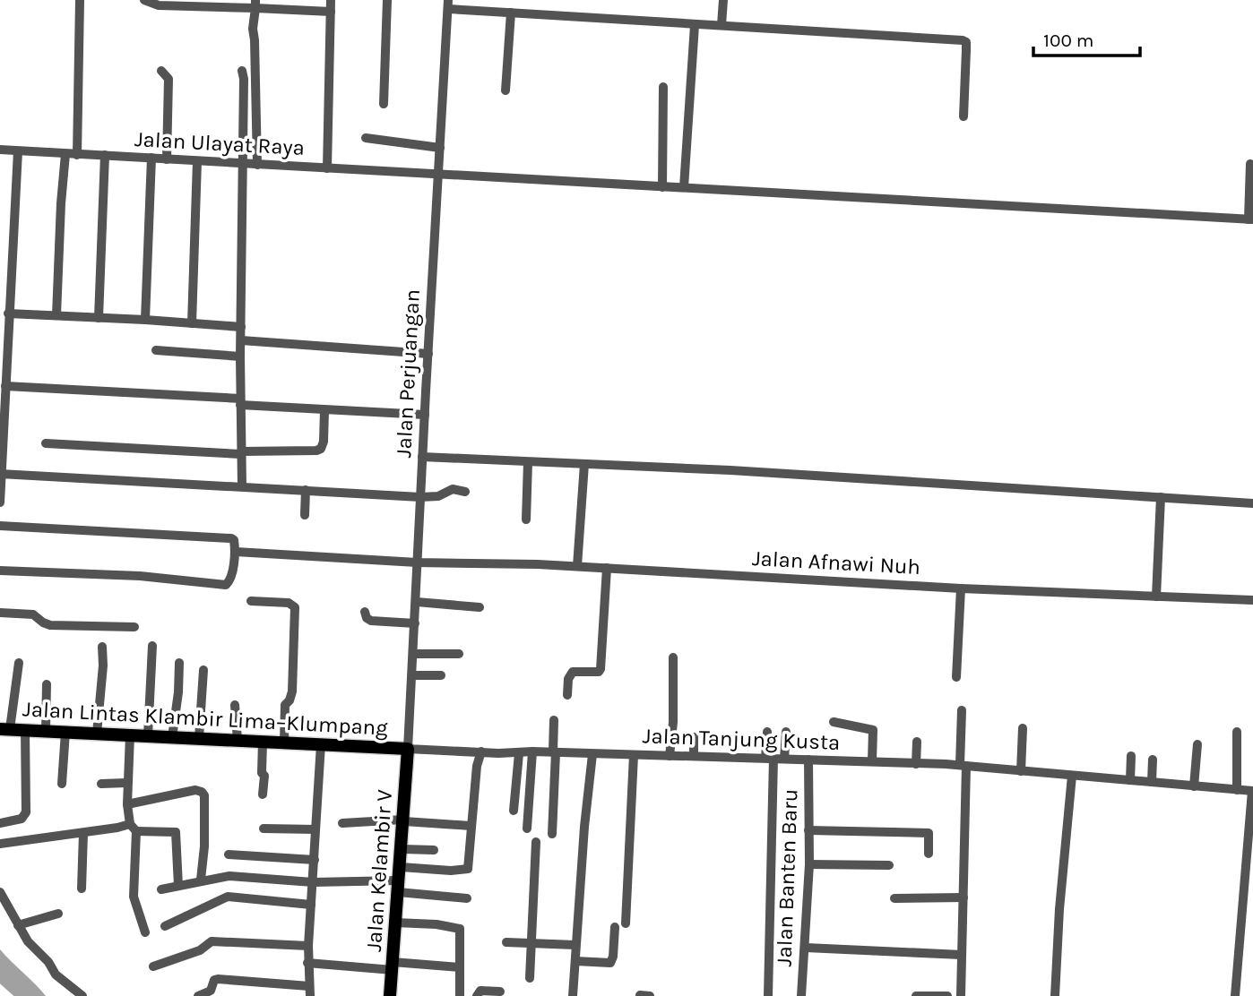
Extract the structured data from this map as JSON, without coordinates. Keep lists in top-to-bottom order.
{
  "streets": {
    "main road": ["Jalan Lintas Klambir Lima–Klumpang", "Jalan Kelambir V"],
    "street": [
      "Jalan Ulayat Raya",
      "Jalan Perjuangan",
      "Jalan Afnawi Nuh",
      "Jalan Tanjung Kusta",
      "Jalan Banten Baru"
    ]
  },
  "crossings": [
    ["Jalan Ulayat Raya", "Jalan Perjuangan"],
    ["Jalan Perjuangan", "Jalan Afnawi Nuh"],
    ["Jalan Perjuangan", "Jalan Lintas Klambir Lima–Klumpang"],
    ["Jalan Perjuangan", "Jalan Tanjung Kusta"],
    ["Jalan Perjuangan", "Jalan Kelambir V"],
    ["Jalan Lintas Klambir Lima–Klumpang", "Jalan Tanjung Kusta"],
    ["Jalan Lintas Klambir Lima–Klumpang", "Jalan Kelambir V"],
    ["Jalan Tanjung Kusta", "Jalan Kelambir V"],
    ["Jalan Tanjung Kusta", "Jalan Banten Baru"]
  ],
  "scale_bar": "100 m"
}
